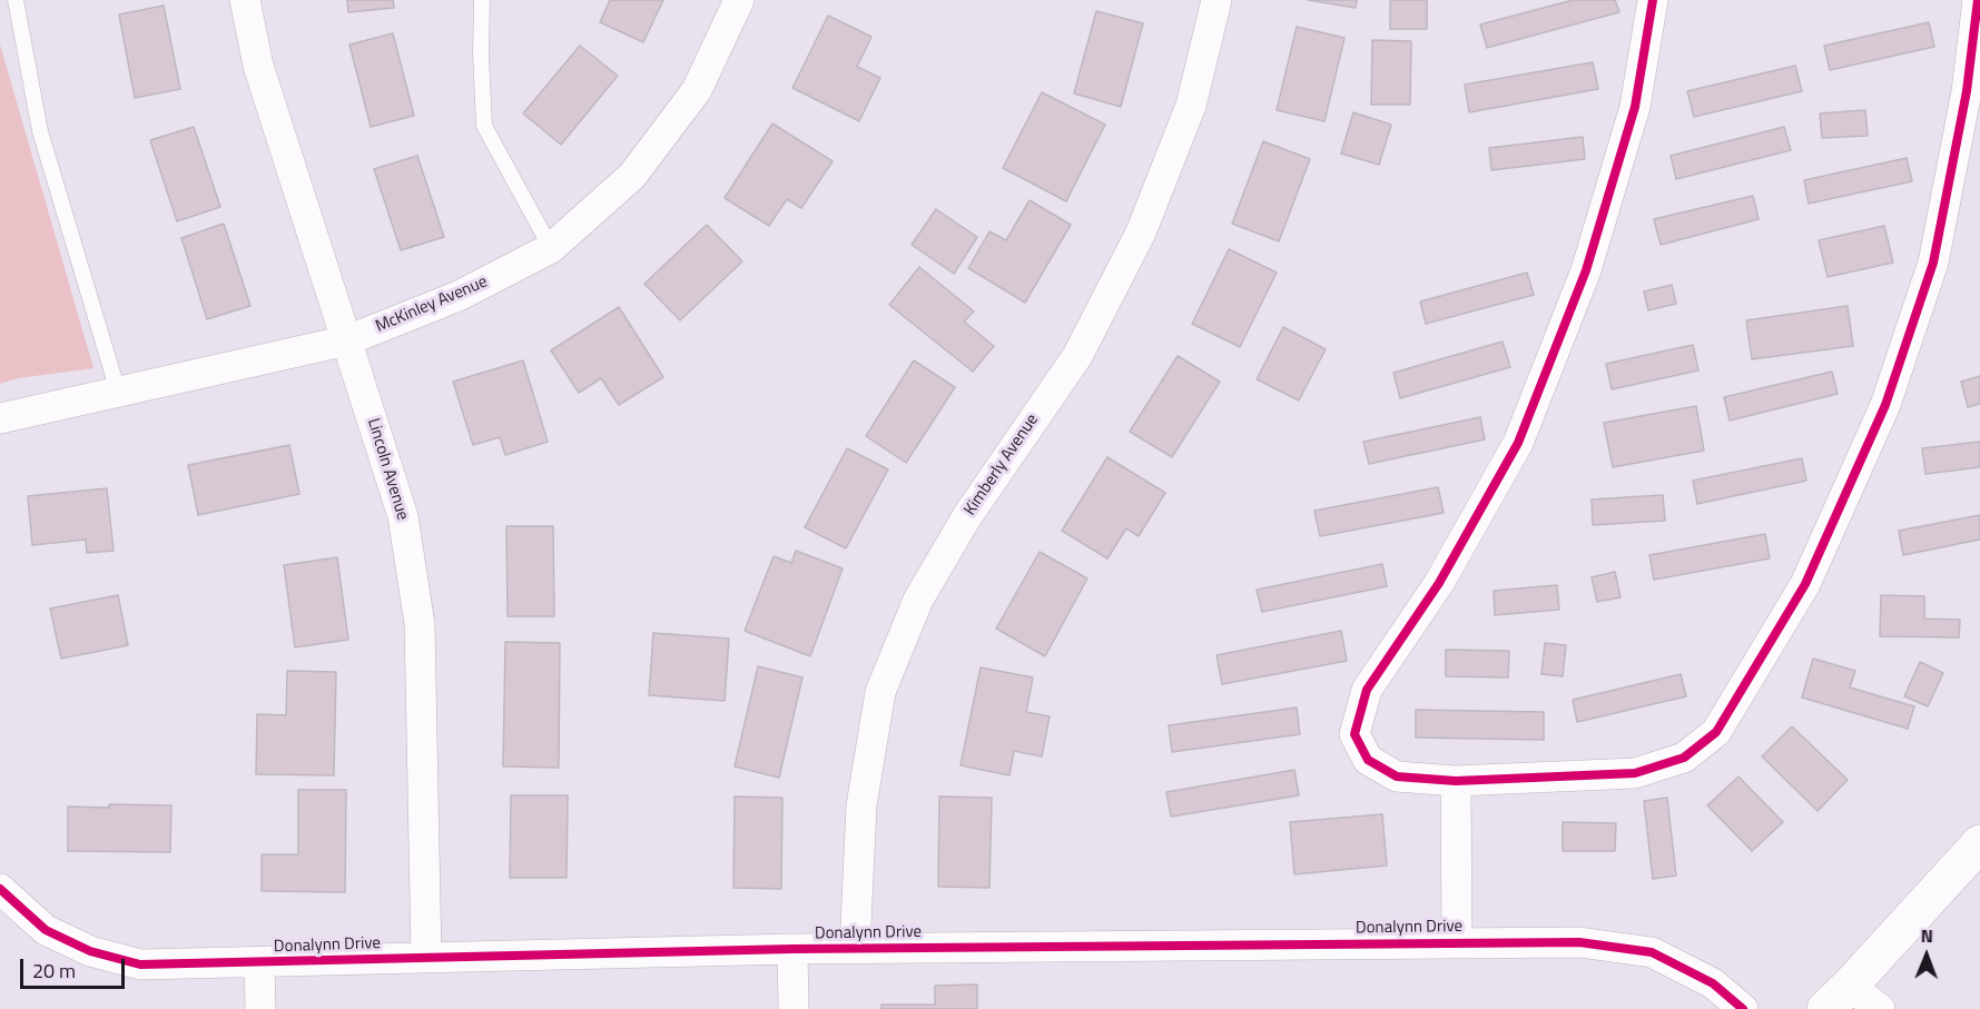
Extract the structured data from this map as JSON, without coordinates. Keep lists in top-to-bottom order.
{
  "streets": {
    "street": [
      "McKinley Avenue",
      "Kimberly Avenue",
      "Lincoln Avenue",
      "Donalynn Drive"
    ]
  },
  "crossings": [
    ["McKinley Avenue", "Lincoln Avenue"],
    ["Kimberly Avenue", "Donalynn Drive"],
    ["Lincoln Avenue", "Donalynn Drive"]
  ],
  "scale_bar": "20 m",
  "north": "top"
}
